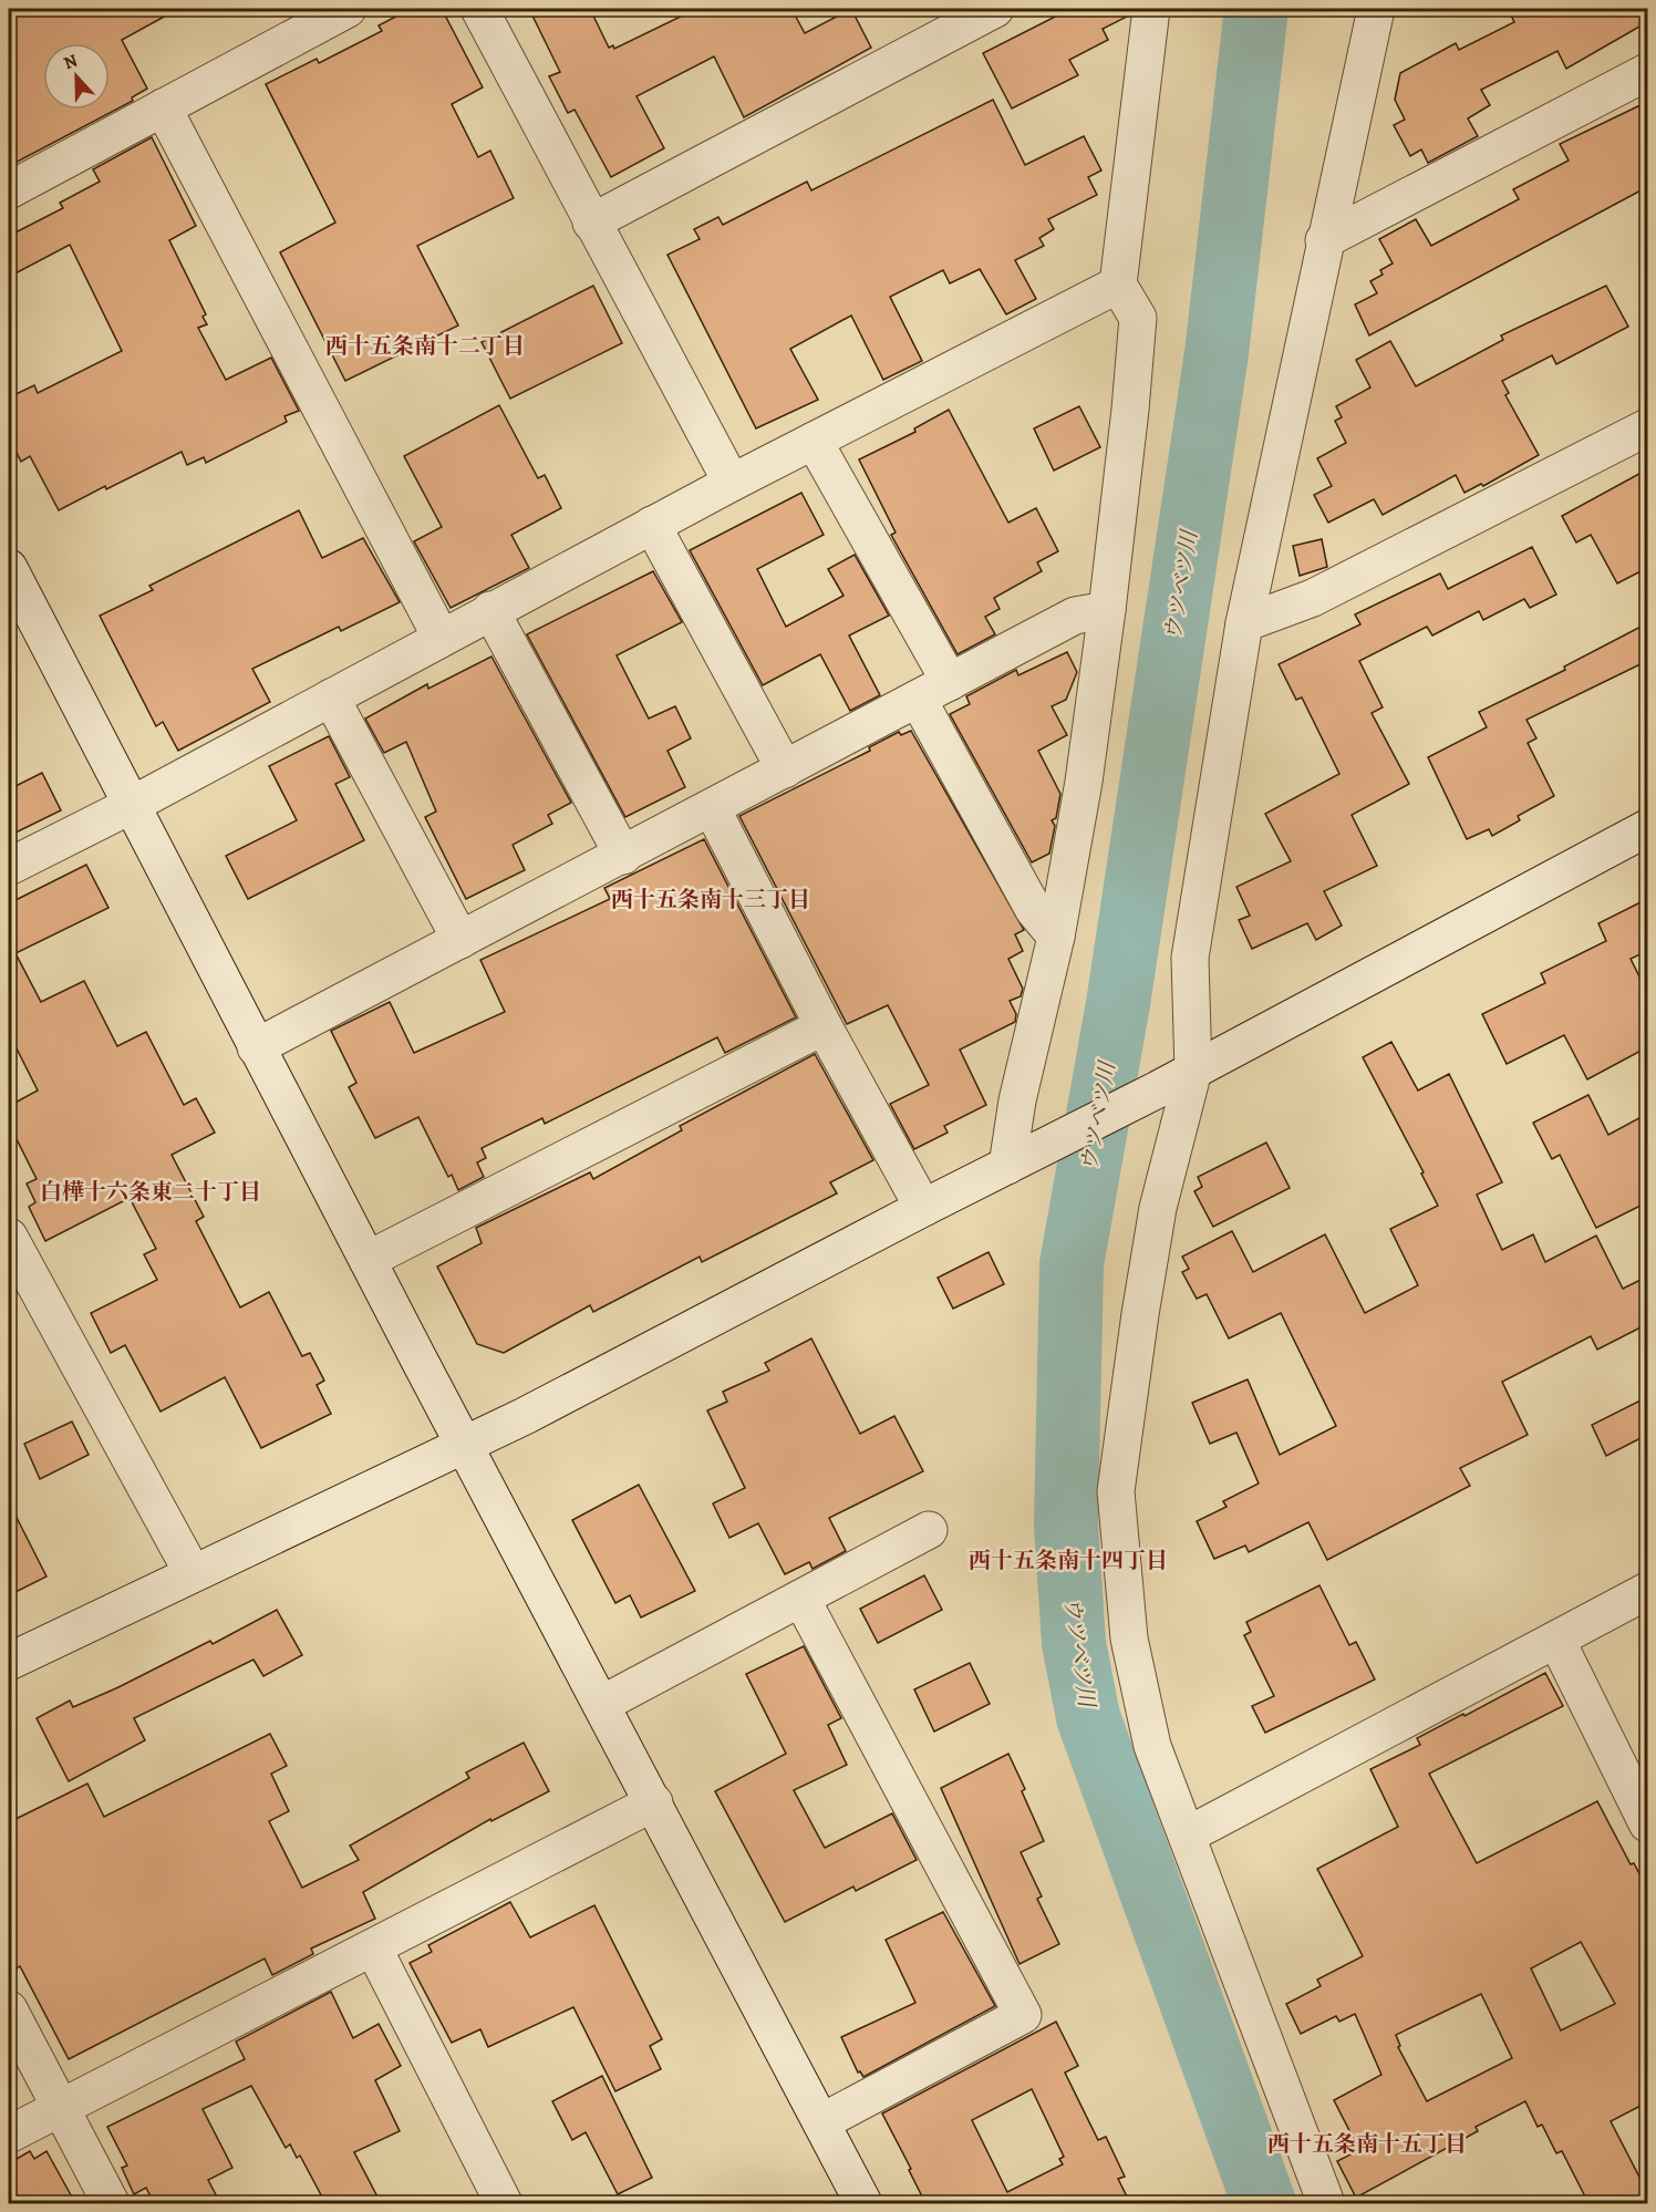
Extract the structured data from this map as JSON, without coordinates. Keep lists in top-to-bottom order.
{
  "districts": [
    "西十五条南十二丁目",
    "西十五条南十三丁目",
    "白樺十六条東二十丁目",
    "西十五条南十四丁目",
    "西十五条南十五丁目"
  ],
  "water": ["ウツベツ川"],
  "north": "top"
}
